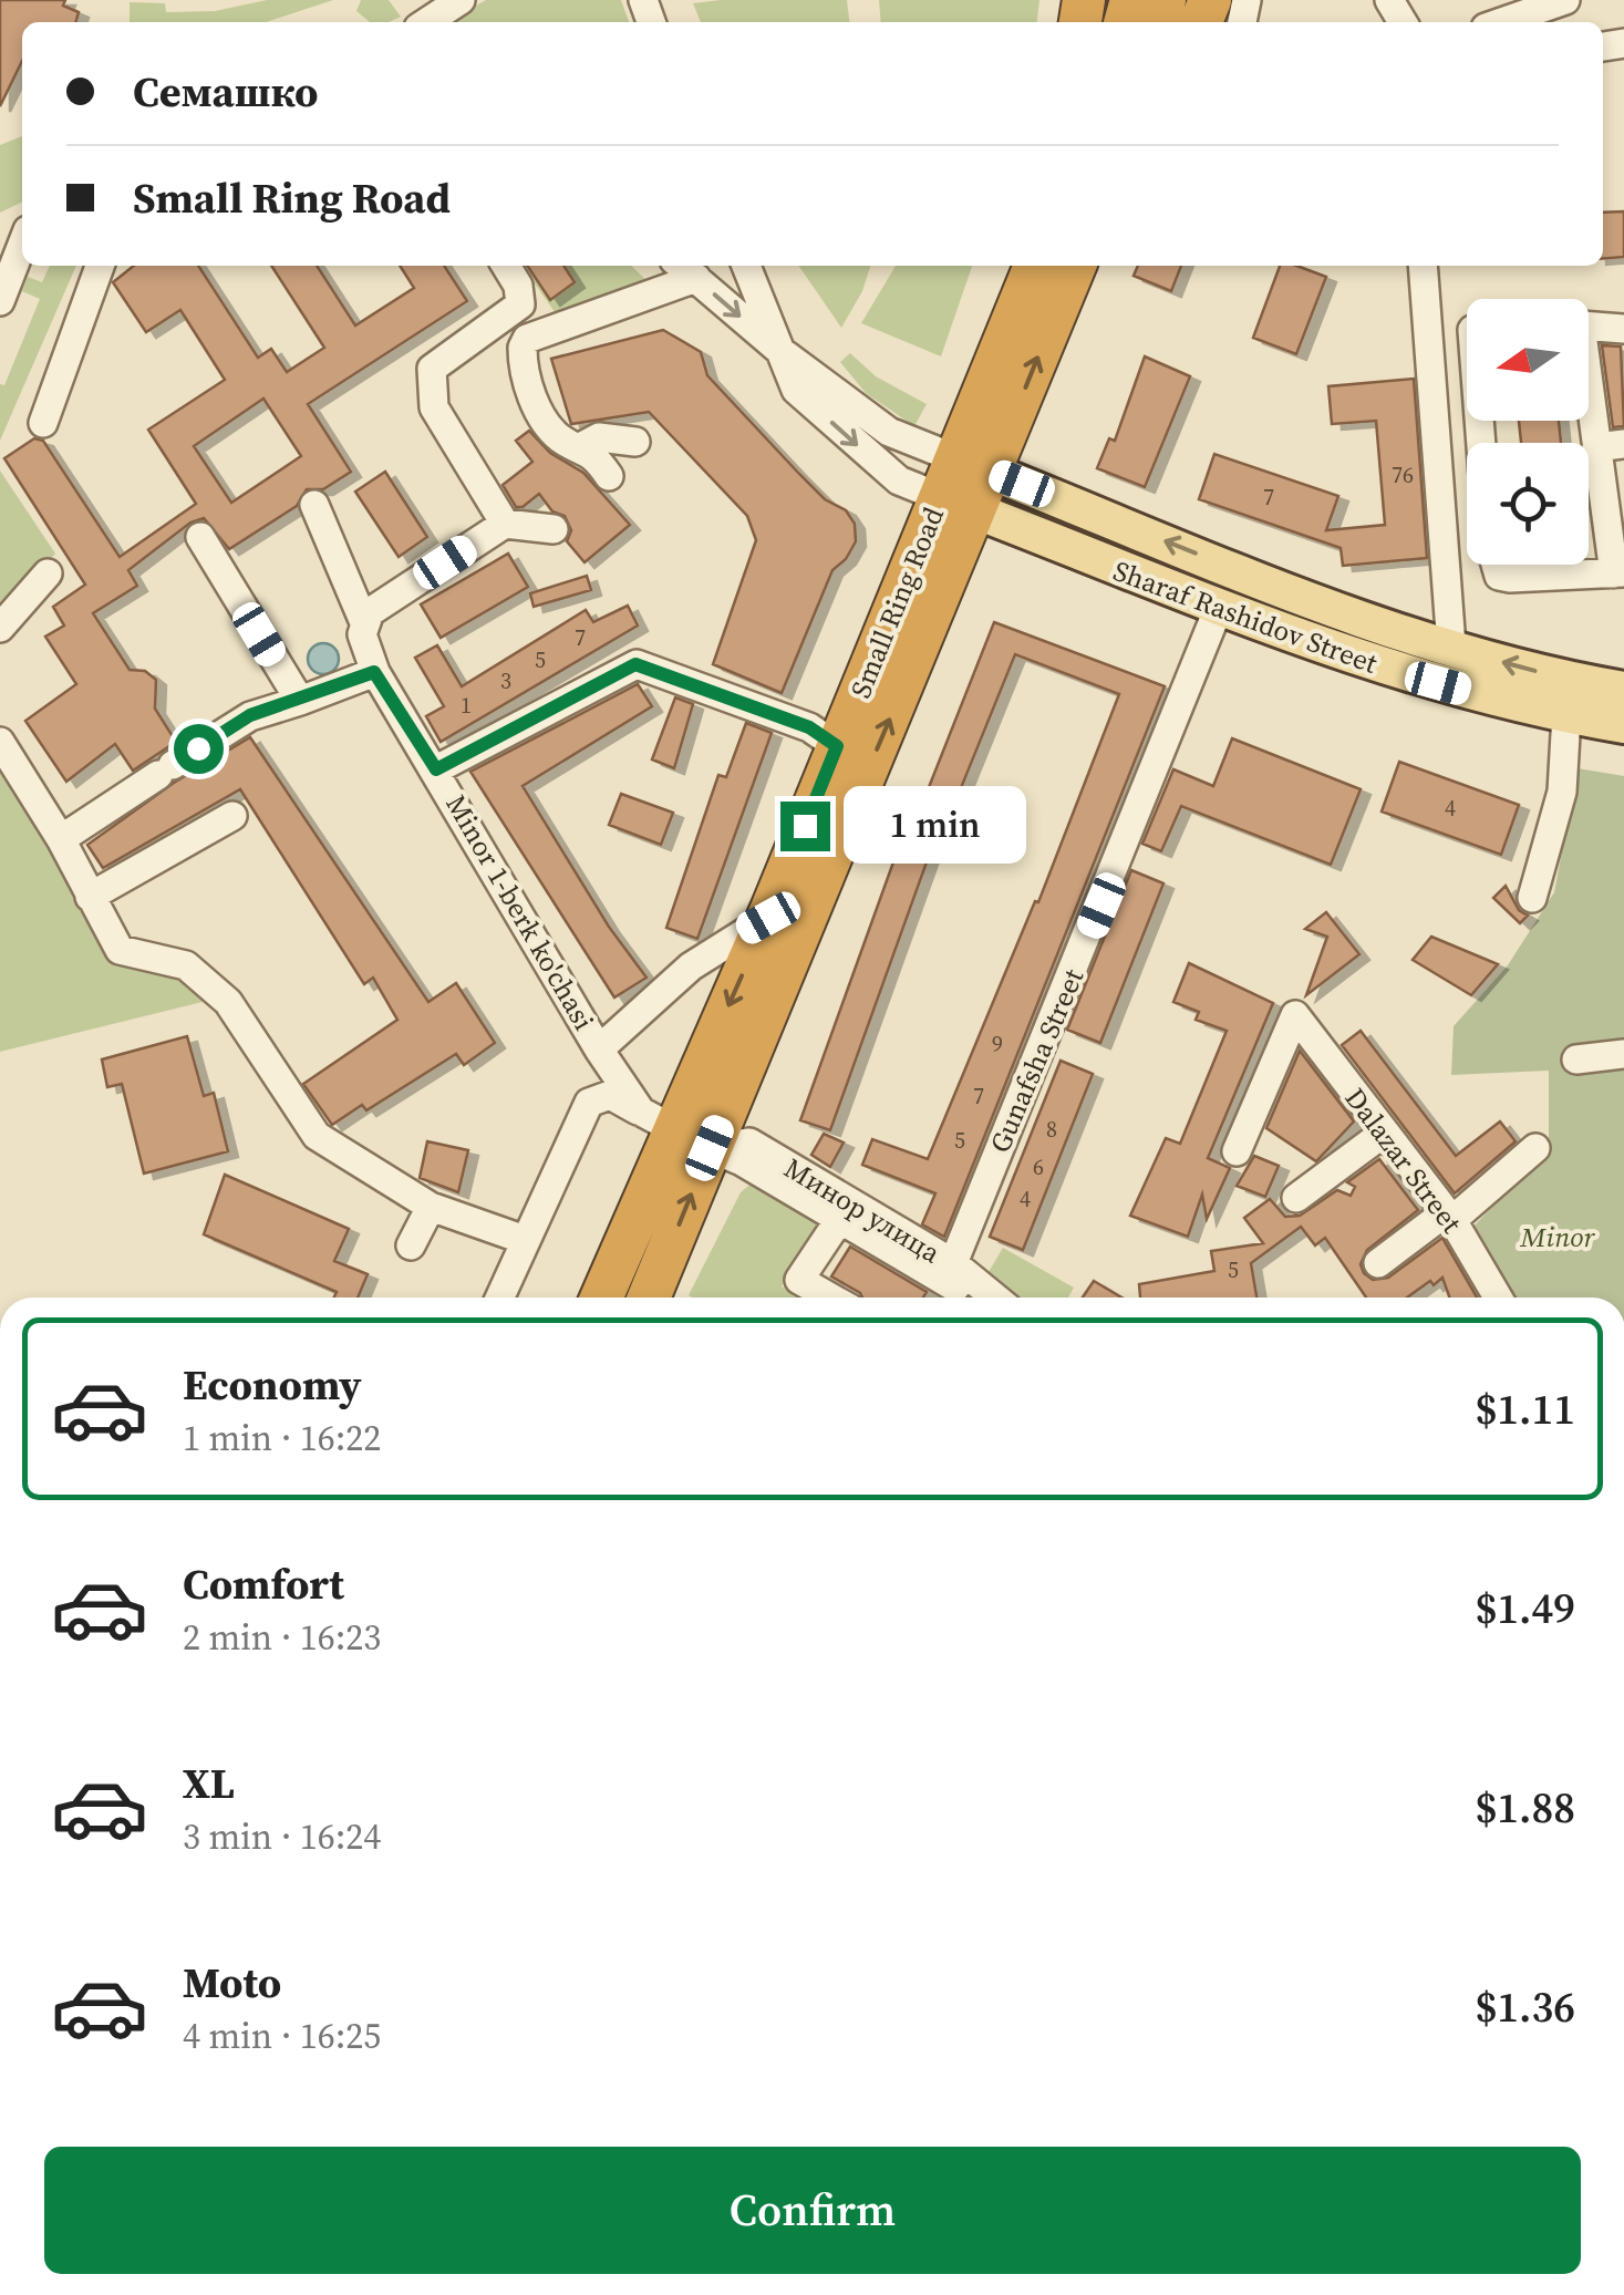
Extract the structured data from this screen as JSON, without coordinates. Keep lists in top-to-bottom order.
{
  "streets": {
    "highway": ["Small Ring Road"],
    "main road": ["Sharaf Rashidov Street"],
    "street": [
      "Minor 1-berk ko'chasi",
      "Gunafsha Street",
      "Dalazar Street",
      "Минор улица"
    ]
  },
  "crossings": [
    ["Small Ring Road", "Sharaf Rashidov Street"],
    ["Small Ring Road", "Minor 1-berk ko'chasi"],
    ["Small Ring Road", "Минор улица"],
    ["Sharaf Rashidov Street", "Gunafsha Street"],
    ["Minor 1-berk ko'chasi", "Минор улица"],
    ["Gunafsha Street", "Минор улица"]
  ],
  "parks": ["Minor"],
  "house_numbers": [
    "76",
    "7",
    "7",
    "5",
    "3",
    "1",
    "4",
    "9",
    "7",
    "8",
    "5",
    "6",
    "4",
    "5"
  ],
  "north": "left",
  "page": {
    "banner": ["Семашко", "Small Ring Road"],
    "bubble": "1 min",
    "list": [
      {
        "name": "Economy",
        "note": "1 min · 16:22",
        "value": "$1.11"
      },
      {
        "name": "Comfort",
        "note": "2 min · 16:23",
        "value": "$1.49"
      },
      {
        "name": "XL",
        "note": "3 min · 16:24",
        "value": "$1.88"
      },
      {
        "name": "Moto",
        "note": "4 min · 16:25",
        "value": "$1.36"
      }
    ],
    "buttons": "Confirm"
  }
}
